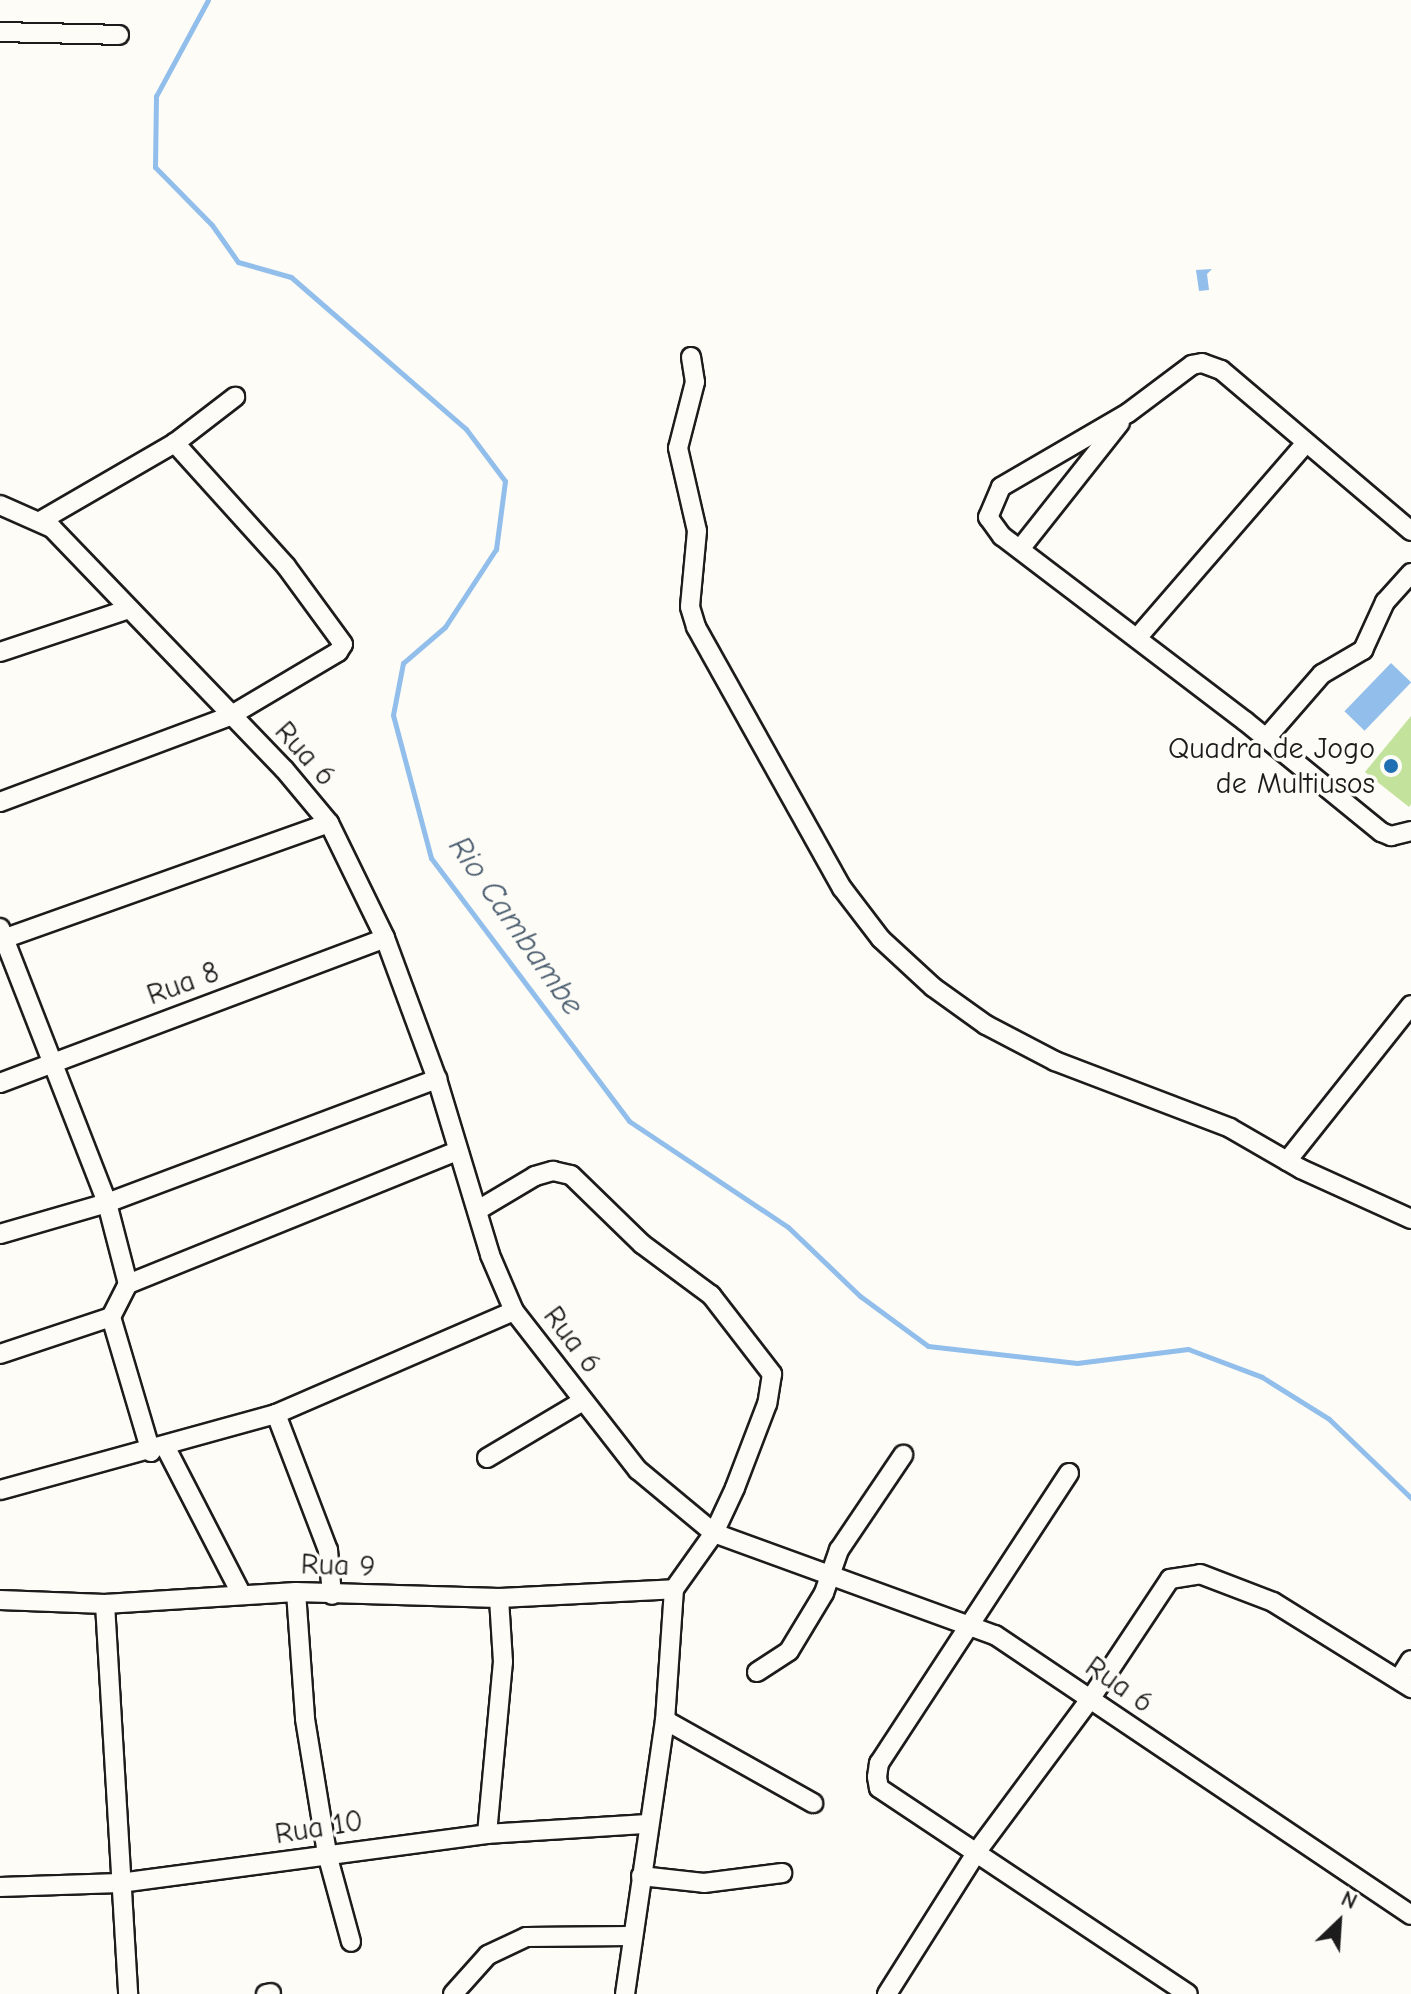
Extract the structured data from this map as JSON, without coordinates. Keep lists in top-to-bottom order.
{
  "streets": {
    "street": [
      "Rua 6",
      "Rua 8",
      "Rua 9",
      "Rua 10"
    ]
  },
  "crossings": [
    ["Rua 6", "Rua 8"]
  ],
  "water": ["Rio Cambambe"],
  "places": ["Quadra de Jogo de Multiusos"],
  "north": "top right"
}
